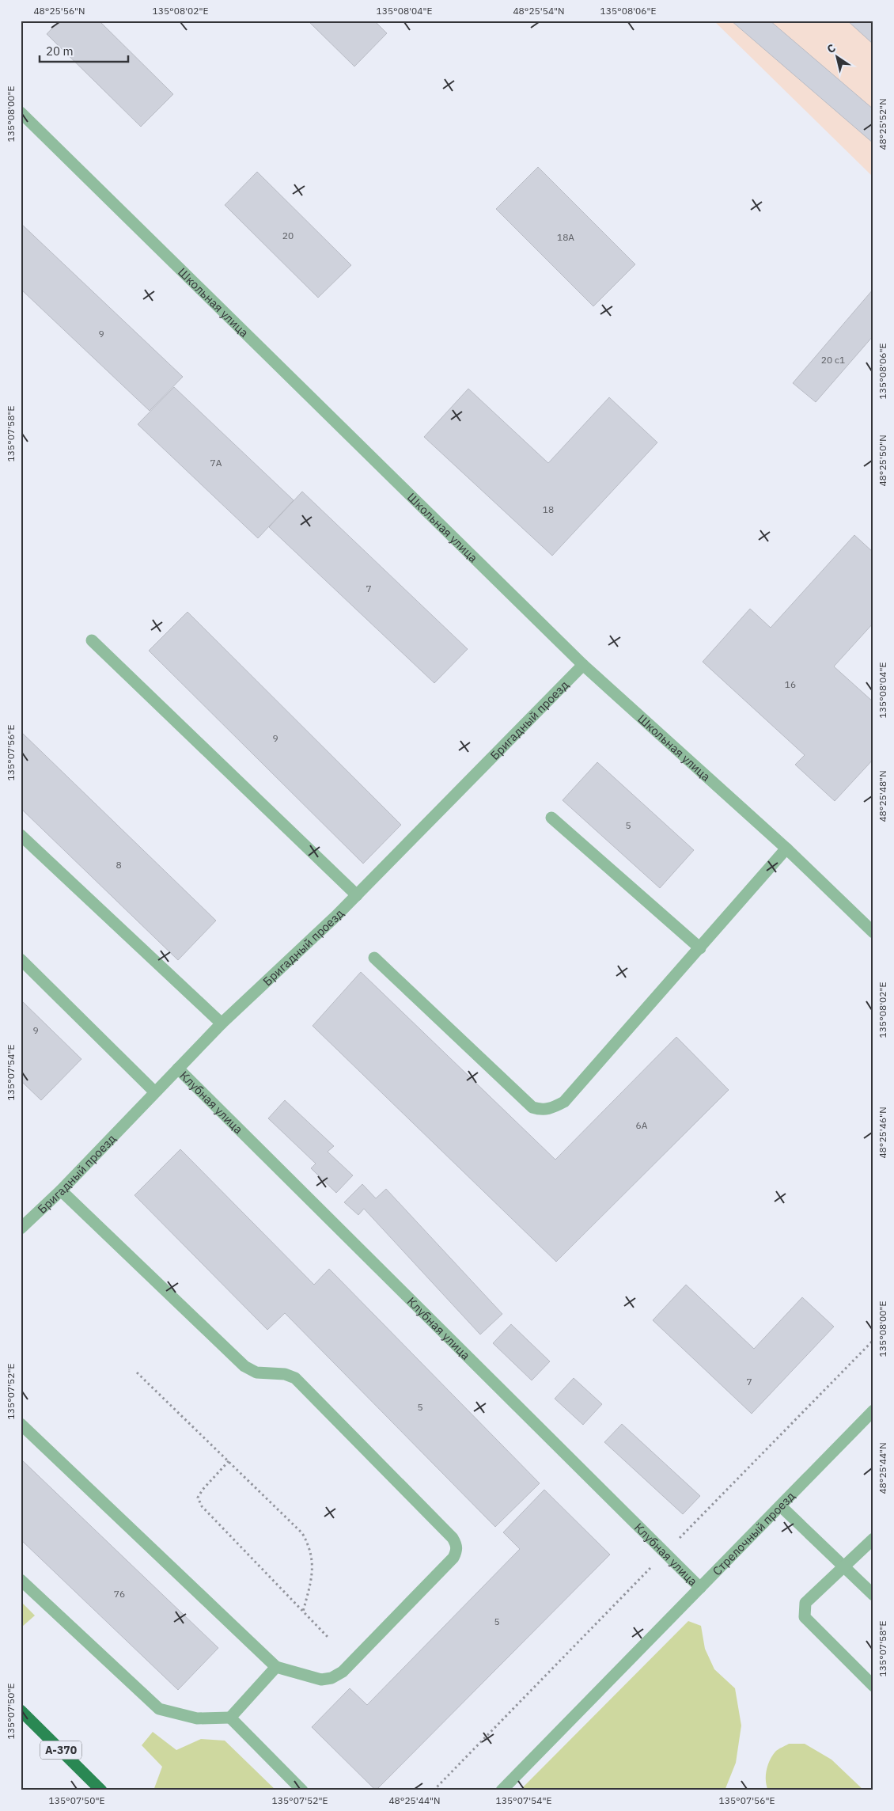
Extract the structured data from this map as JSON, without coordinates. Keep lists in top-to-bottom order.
{
  "streets": {
    "highway": ["А-370"],
    "street": [
      "Школьная улица",
      "Бригадный проезд",
      "Клубная улица",
      "Стрелочный проезд"
    ]
  },
  "crossings": [
    ["Школьная улица", "Бригадный проезд"],
    ["Бригадный проезд", "Клубная улица"],
    ["Клубная улица", "Стрелочный проезд"]
  ],
  "house_numbers": [
    "20",
    "18А",
    "9",
    "20 с1",
    "7А",
    "18",
    "7",
    "16",
    "9",
    "5",
    "8",
    "9",
    "6А",
    "7",
    "5",
    "76",
    "5"
  ],
  "scale_bar": "20 m",
  "north": "top left",
  "coordinates": [
    "48°25'56\"N",
    "135°08'02\"E",
    "135°08'04\"E",
    "48°25'54\"N",
    "135°08'06\"E",
    "135°08'00\"E",
    "48°25'52\"N",
    "135°07'58\"E",
    "48°25'50\"N",
    "135°07'56\"E",
    "48°25'48\"N",
    "135°07'54\"E",
    "48°25'46\"N",
    "135°07'52\"E",
    "48°25'44\"N",
    "135°07'50\"E"
  ]
}
